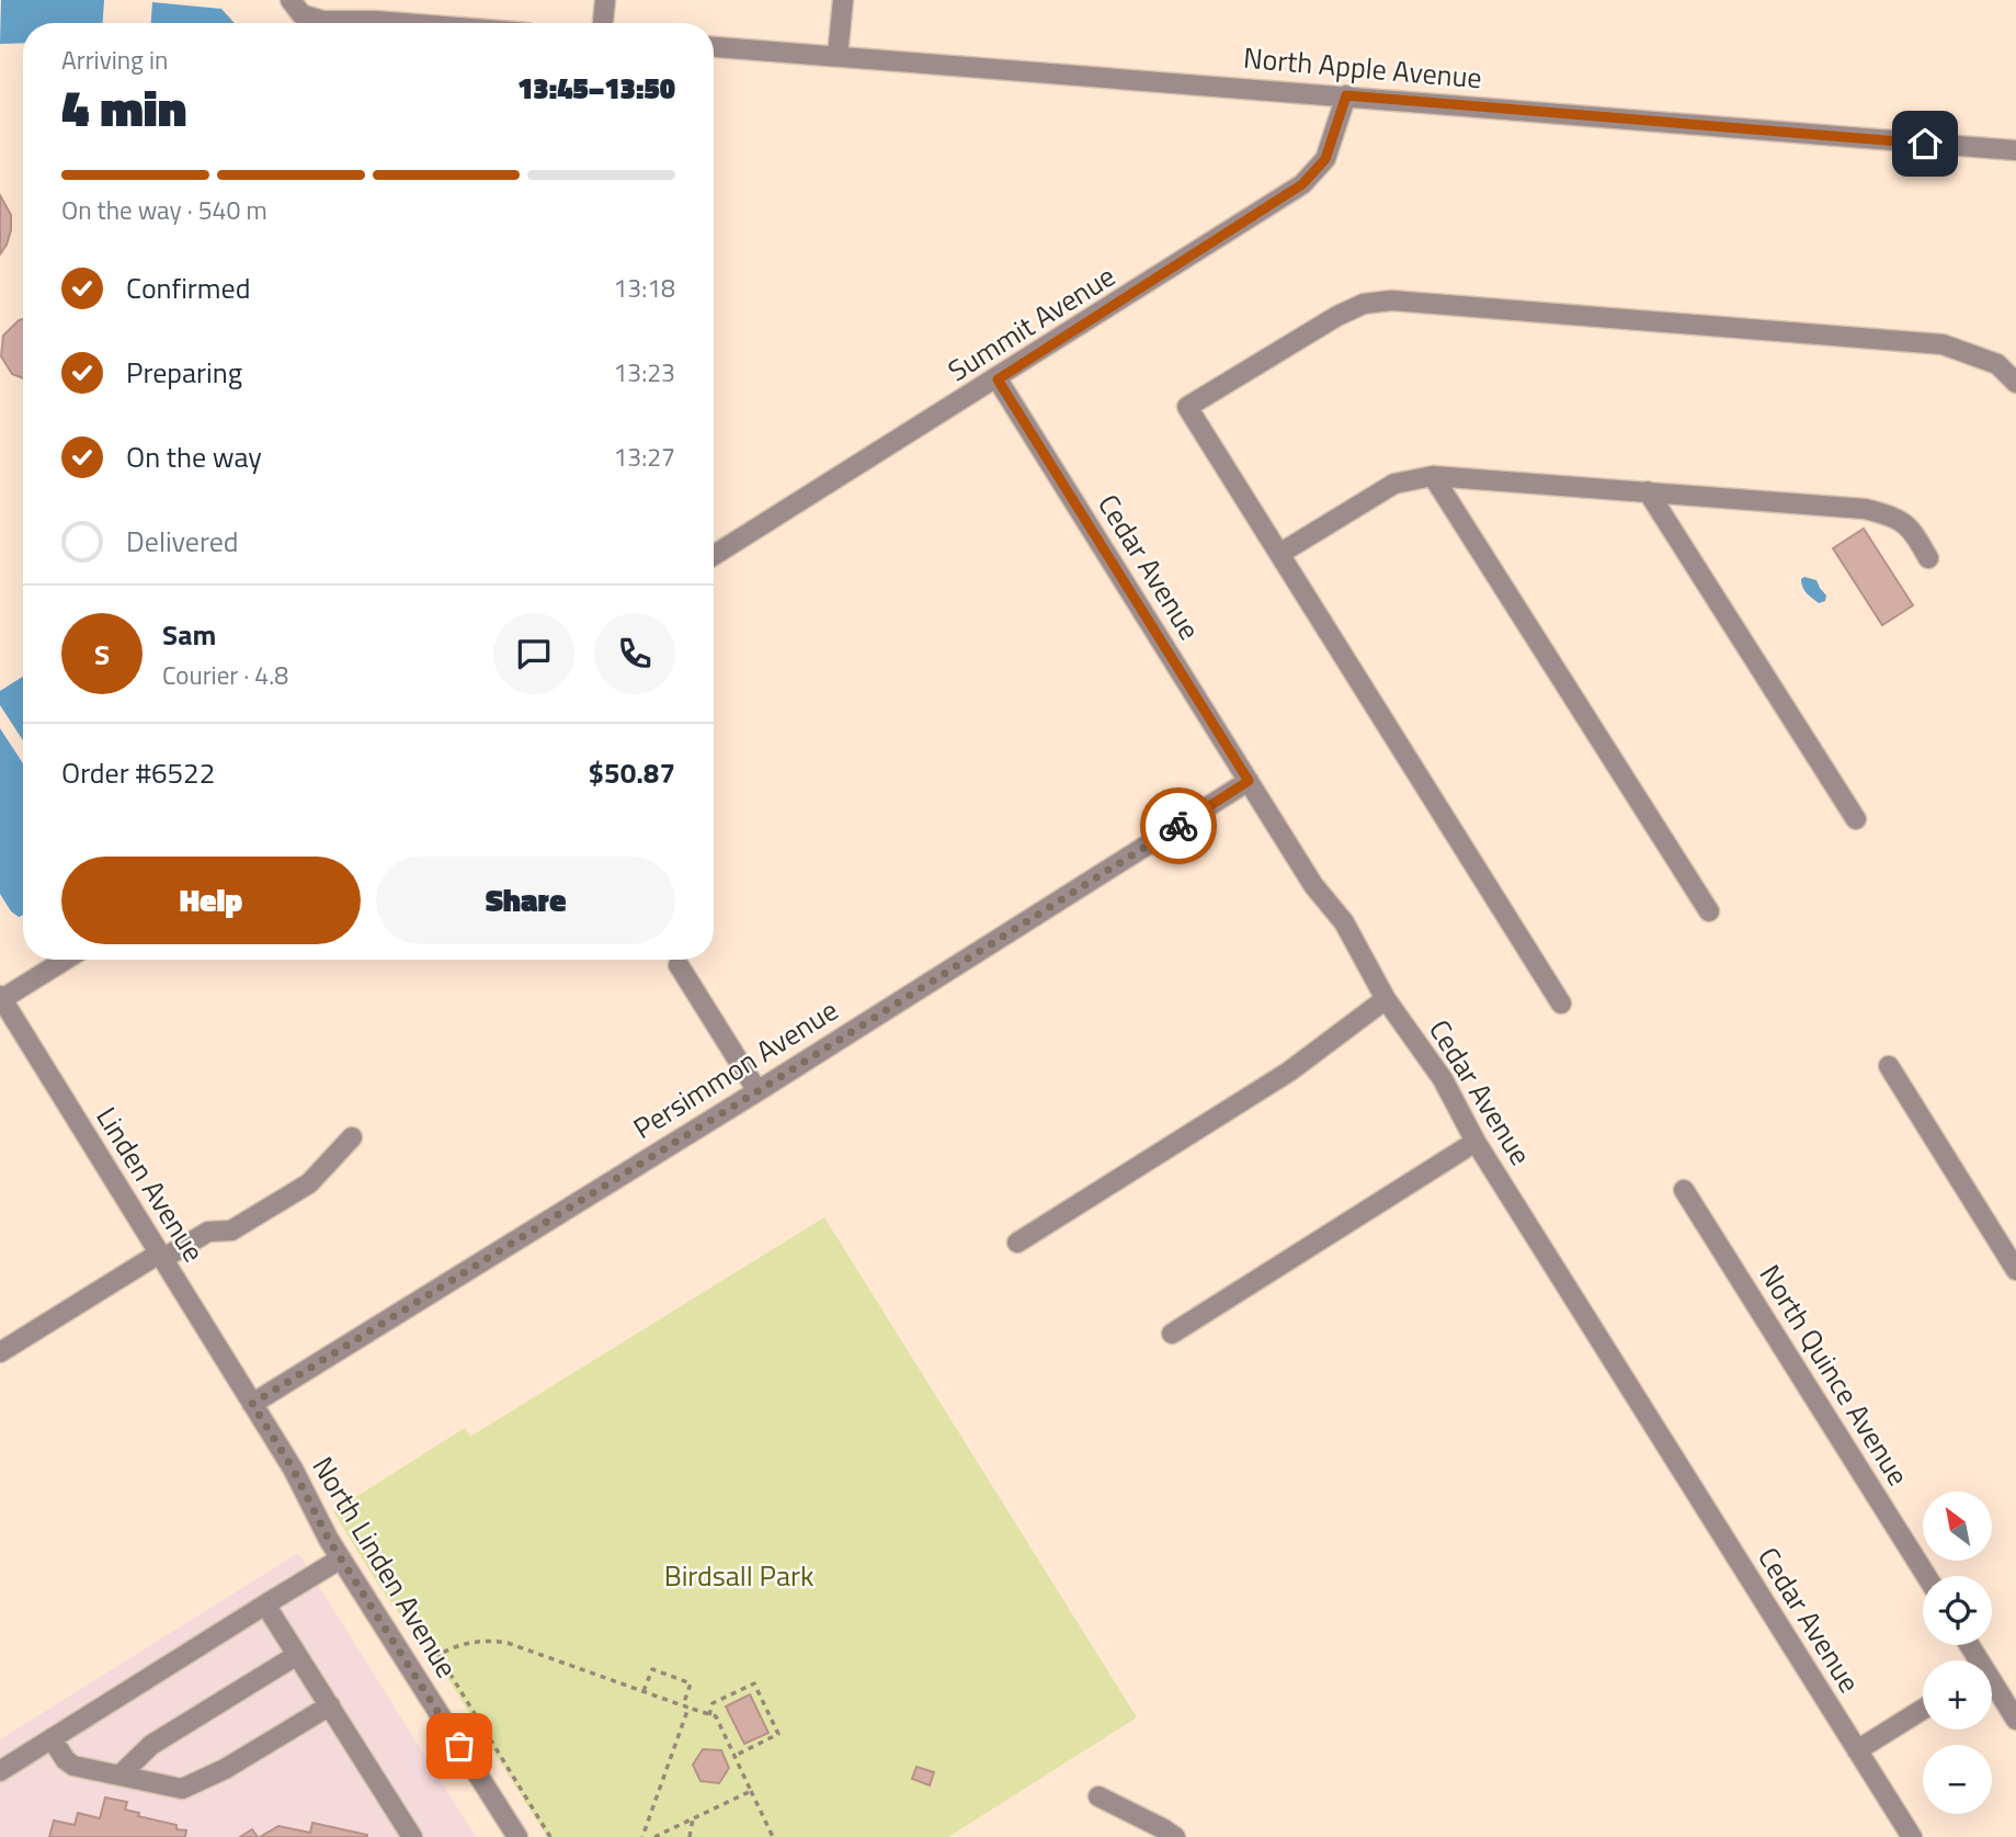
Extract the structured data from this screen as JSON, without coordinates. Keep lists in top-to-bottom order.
{
  "streets": {
    "street": [
      "North Apple Avenue",
      "Summit Avenue",
      "Cedar Avenue",
      "Persimmon Avenue",
      "Linden Avenue",
      "North Quince Avenue",
      "North Linden Avenue"
    ]
  },
  "crossings": [
    ["North Apple Avenue", "Summit Avenue"],
    ["Summit Avenue", "Cedar Avenue"],
    ["Cedar Avenue", "Persimmon Avenue"],
    ["Persimmon Avenue", "Linden Avenue"],
    ["Persimmon Avenue", "North Linden Avenue"],
    ["Linden Avenue", "North Linden Avenue"]
  ],
  "parks": ["Birdsall Park"],
  "north": "top left",
  "page": {
    "heading": ["4 min", "Arriving in", "13:45–13:50"],
    "panel": [
      "Sam",
      "Courier · 4.8",
      "Order #6522",
      "$50.87"
    ],
    "bar": "On the way · 540 m",
    "list": [
      ["Confirmed", "13:18"],
      ["Preparing", "13:23"],
      ["On the way", "13:27"],
      "Delivered"
    ],
    "round": "S",
    "buttons": ["Help", "Share"],
    "map_buttons": ["+", "−"]
  }
}
